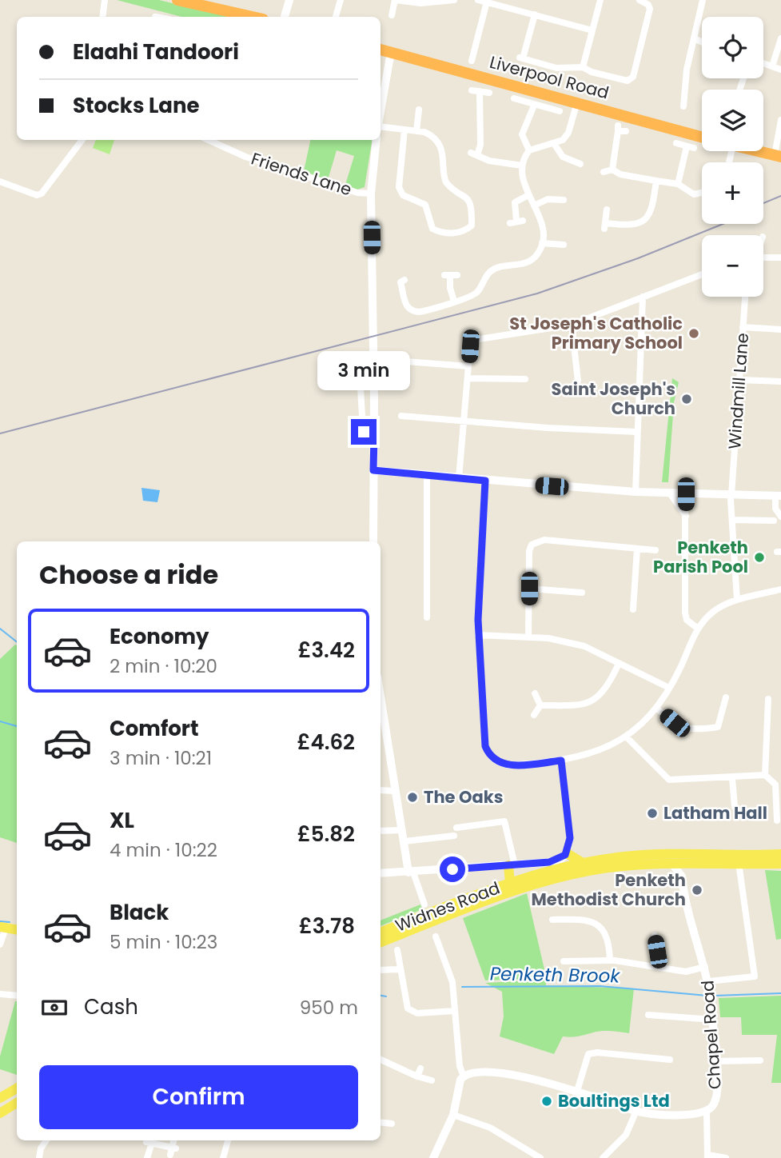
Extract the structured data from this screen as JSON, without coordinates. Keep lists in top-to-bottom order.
{
  "streets": {
    "highway": ["Liverpool Road"],
    "main road": ["Widnes Road"],
    "street": ["Friends Lane", "Windmill Lane", "Chapel Road"]
  },
  "water": ["Penketh Brook"],
  "places": [
    "St Joseph's Catholic Primary School",
    "Saint Joseph's Church",
    "Penketh Parish Pool",
    "The Oaks",
    "Latham Hall",
    "Penketh Methodist Church",
    "Boultings Ltd"
  ],
  "page": {
    "map_buttons": ["+", "−"],
    "banner": ["Elaahi Tandoori", "Stocks Lane"],
    "bubble": "3 min",
    "heading": "Choose a ride",
    "list": [
      {
        "name": "Economy",
        "note": "2 min · 10:20",
        "value": "£3.42"
      },
      {
        "name": "Comfort",
        "note": "3 min · 10:21",
        "value": "£4.62"
      },
      {
        "name": "XL",
        "note": "4 min · 10:22",
        "value": "£5.82"
      },
      {
        "name": "Black",
        "note": "5 min · 10:23",
        "value": "£3.78"
      }
    ],
    "pay": ["Cash", "950 m"],
    "buttons": "Confirm"
  }
}
